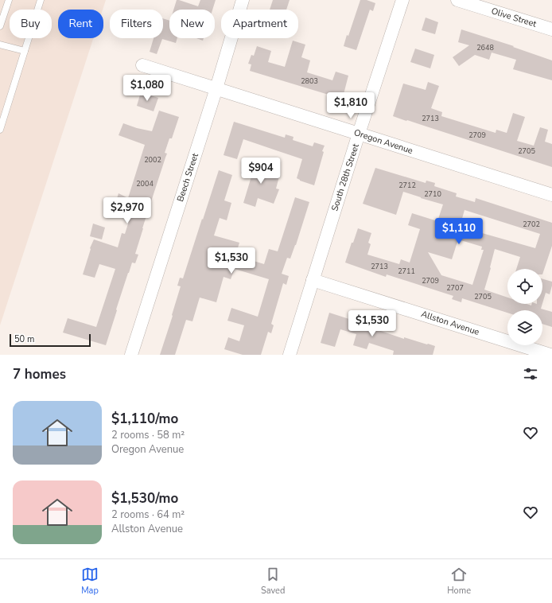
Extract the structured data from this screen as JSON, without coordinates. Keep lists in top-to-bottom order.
{
  "streets": {
    "street": [
      "Olive Street",
      "Oregon Avenue",
      "Beech Street",
      "South 28th Street",
      "Allston Avenue"
    ]
  },
  "crossings": [
    ["Oregon Avenue", "Beech Street"],
    ["Oregon Avenue", "South 28th Street"],
    ["South 28th Street", "Allston Avenue"]
  ],
  "house_numbers": [
    "2648",
    "2803",
    "2713",
    "2709",
    "2705",
    "2002",
    "2004",
    "2712",
    "2710",
    "2702",
    "2713",
    "2711",
    "2709",
    "2707",
    "2705"
  ],
  "scale_bar": "50 m",
  "page": {
    "chip": [
      "Buy",
      "Rent",
      "Filters",
      "New",
      "Apartment"
    ],
    "price": [
      "$1,080",
      "$1,810",
      "$904",
      "$2,970",
      "$1,110",
      "$1,530",
      "$1,530"
    ],
    "scale": "50 m",
    "heading": "7 homes",
    "list": [
      {
        "name": "$1,110/mo",
        "note": "2 rooms · 58 m² · Oregon Avenue"
      },
      {
        "name": "$1,530/mo",
        "note": "2 rooms · 64 m² · Allston Avenue"
      }
    ],
    "tabs": ["Map", "Saved", "Home"]
  }
}
